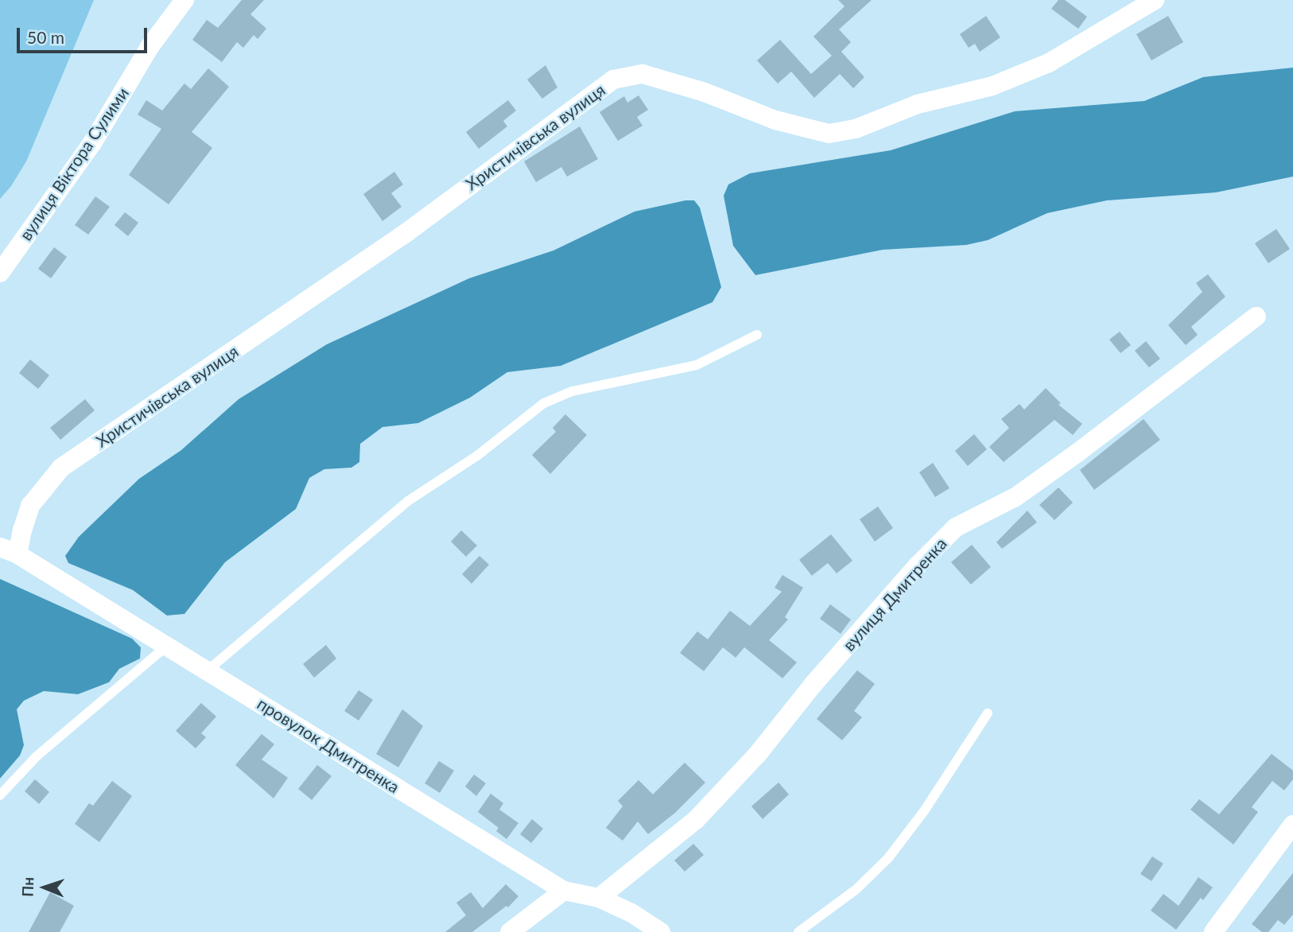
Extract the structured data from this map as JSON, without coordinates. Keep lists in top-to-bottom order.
{
  "streets": {
    "street": [
      "Христичівська вулиця",
      "вулиця Віктора Сулими",
      "вулиця Дмитренка",
      "провулок Дмитренка"
    ]
  },
  "crossings": [
    ["Христичівська вулиця", "провулок Дмитренка"],
    ["вулиця Дмитренка", "провулок Дмитренка"]
  ],
  "scale_bar": "50 m",
  "north": "left"
}
